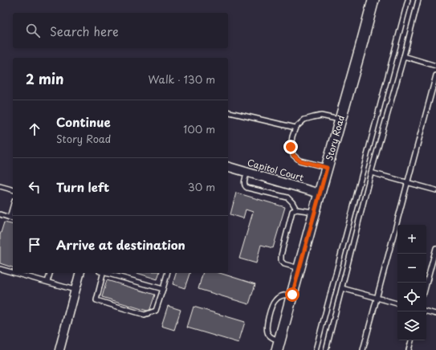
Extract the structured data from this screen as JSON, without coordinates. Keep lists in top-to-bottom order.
{
  "streets": {
    "street": ["Story Road", "Capitol Court"]
  },
  "crossings": [
    ["Story Road", "Capitol Court"]
  ],
  "page": {
    "search": "Search here",
    "heading": ["2 min", "Walk · 130 m"],
    "list": [
      ["Continue", "Story Road", "100 m"],
      ["Turn left", "30 m"],
      "Arrive at destination"
    ],
    "map_buttons": ["+", "−"]
  }
}
